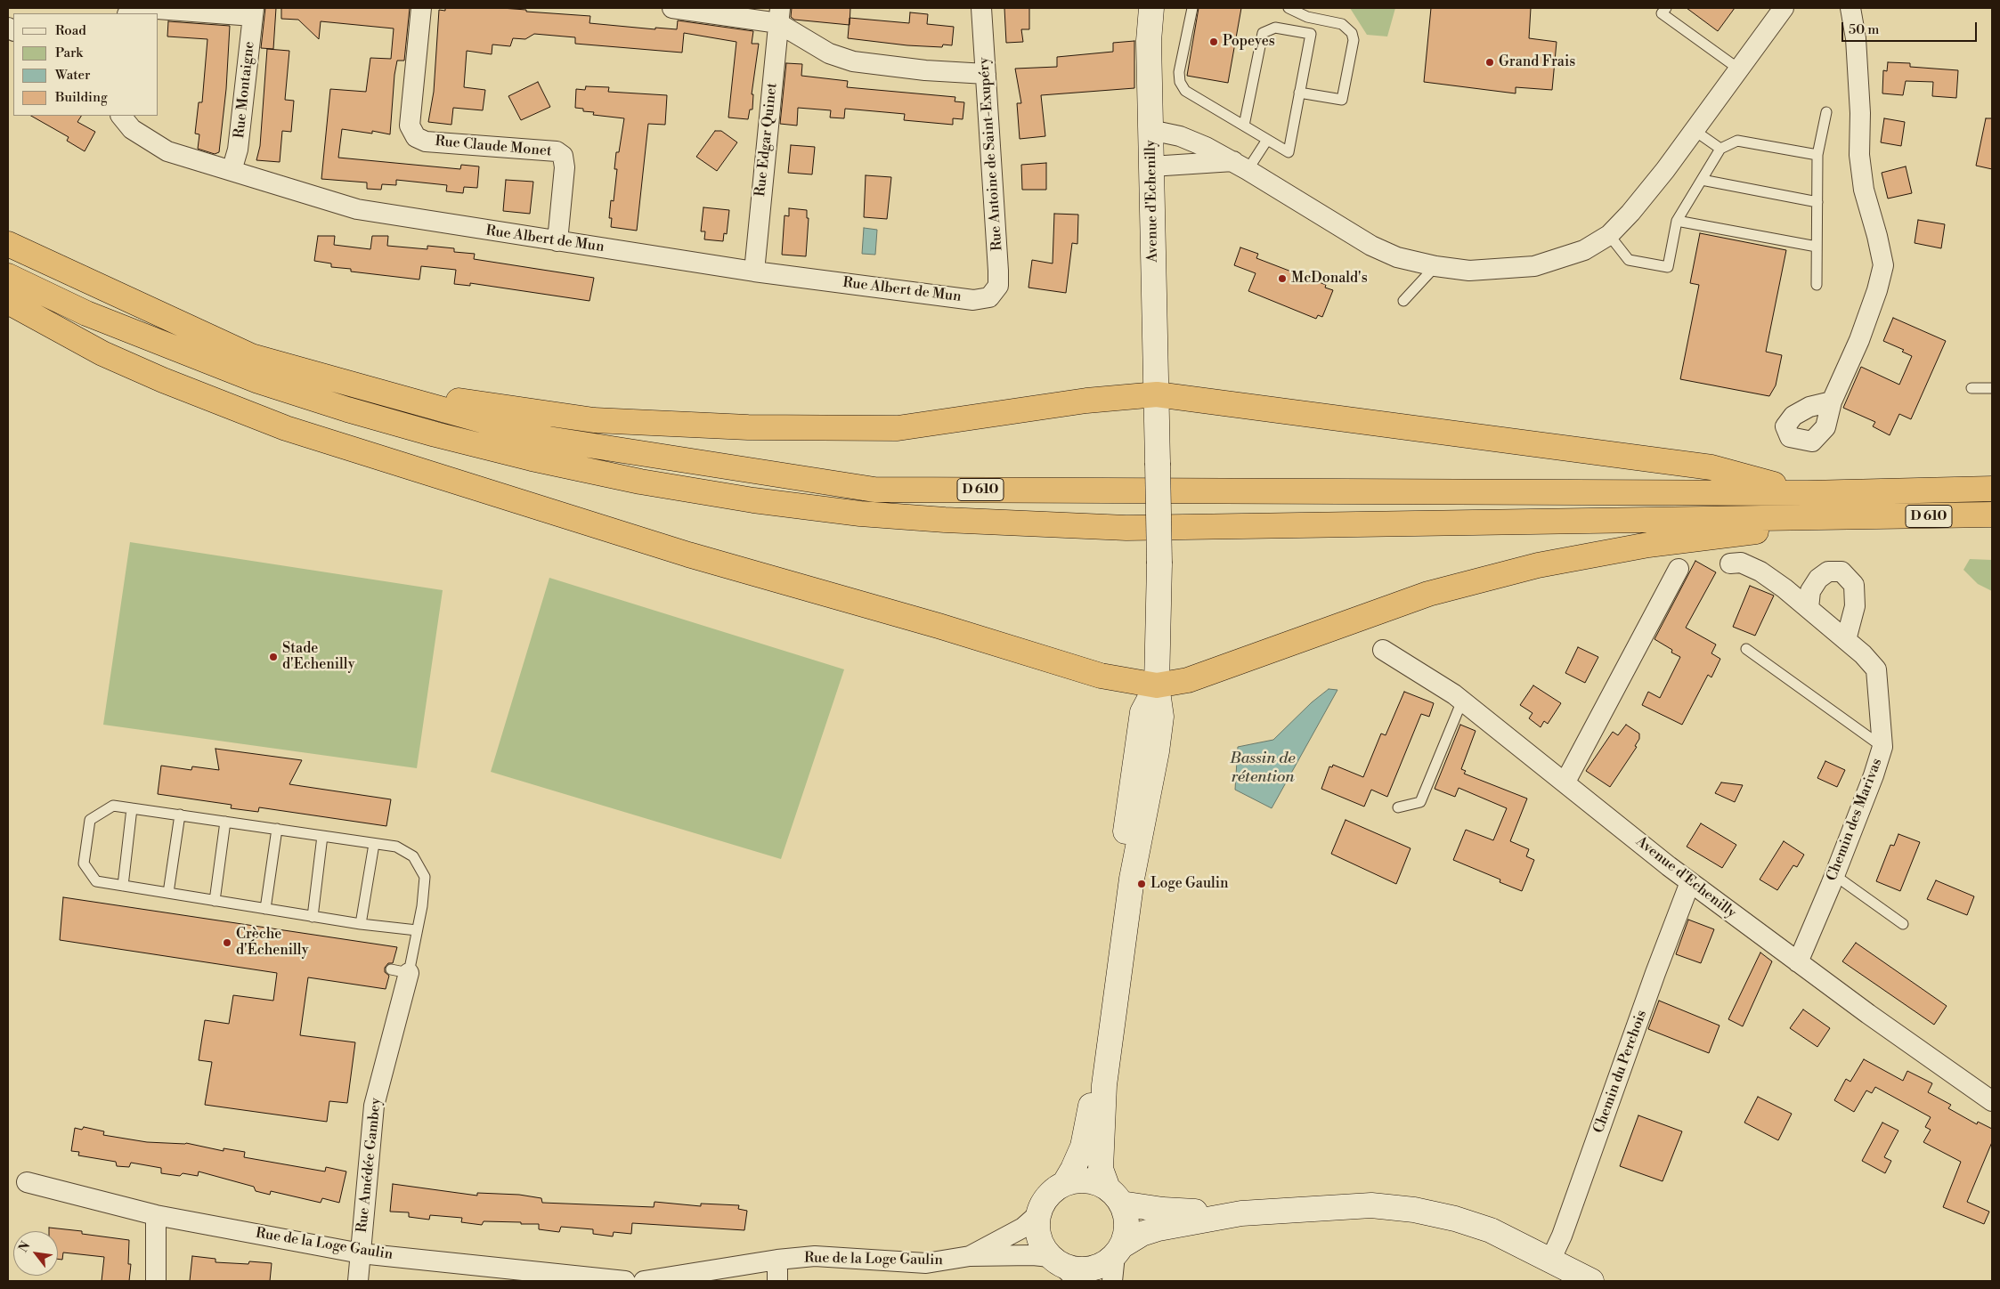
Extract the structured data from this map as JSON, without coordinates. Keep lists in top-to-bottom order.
{
  "streets": {
    "highway": ["D 610"],
    "street": [
      "Rue Montaigne",
      "Rue Edgar Quinet",
      "Rue Claude Monet",
      "Rue Antoine de Saint-Exupéry",
      "Avenue d'Echenilly",
      "Rue Albert de Mun",
      "Chemin des Marivas",
      "Chemin du Perchois",
      "Rue Amédée Gambey",
      "Rue de la Loge Gaulin"
    ]
  },
  "crossings": [
    ["Rue Montaigne", "Rue Albert de Mun"],
    ["Rue Edgar Quinet", "Rue Albert de Mun"],
    ["Rue Claude Monet", "Rue Albert de Mun"],
    ["Rue Antoine de Saint-Exupéry", "Rue Albert de Mun"],
    ["Avenue d'Echenilly", "Chemin des Marivas"],
    ["Avenue d'Echenilly", "Chemin du Perchois"],
    ["Avenue d'Echenilly", "Rue de la Loge Gaulin"],
    ["Rue Amédée Gambey", "Rue de la Loge Gaulin"]
  ],
  "water": ["Bassin de rétention"],
  "places": [
    "Popeyes",
    "Grand Frais",
    "McDonald's",
    "Stade d'Echenilly",
    "Loge Gaulin",
    "Crèche d'Échenilly"
  ],
  "legend": [
    "Road",
    "Park",
    "Water",
    "Building"
  ],
  "scale_bar": "50 m",
  "north": "top left"
}
